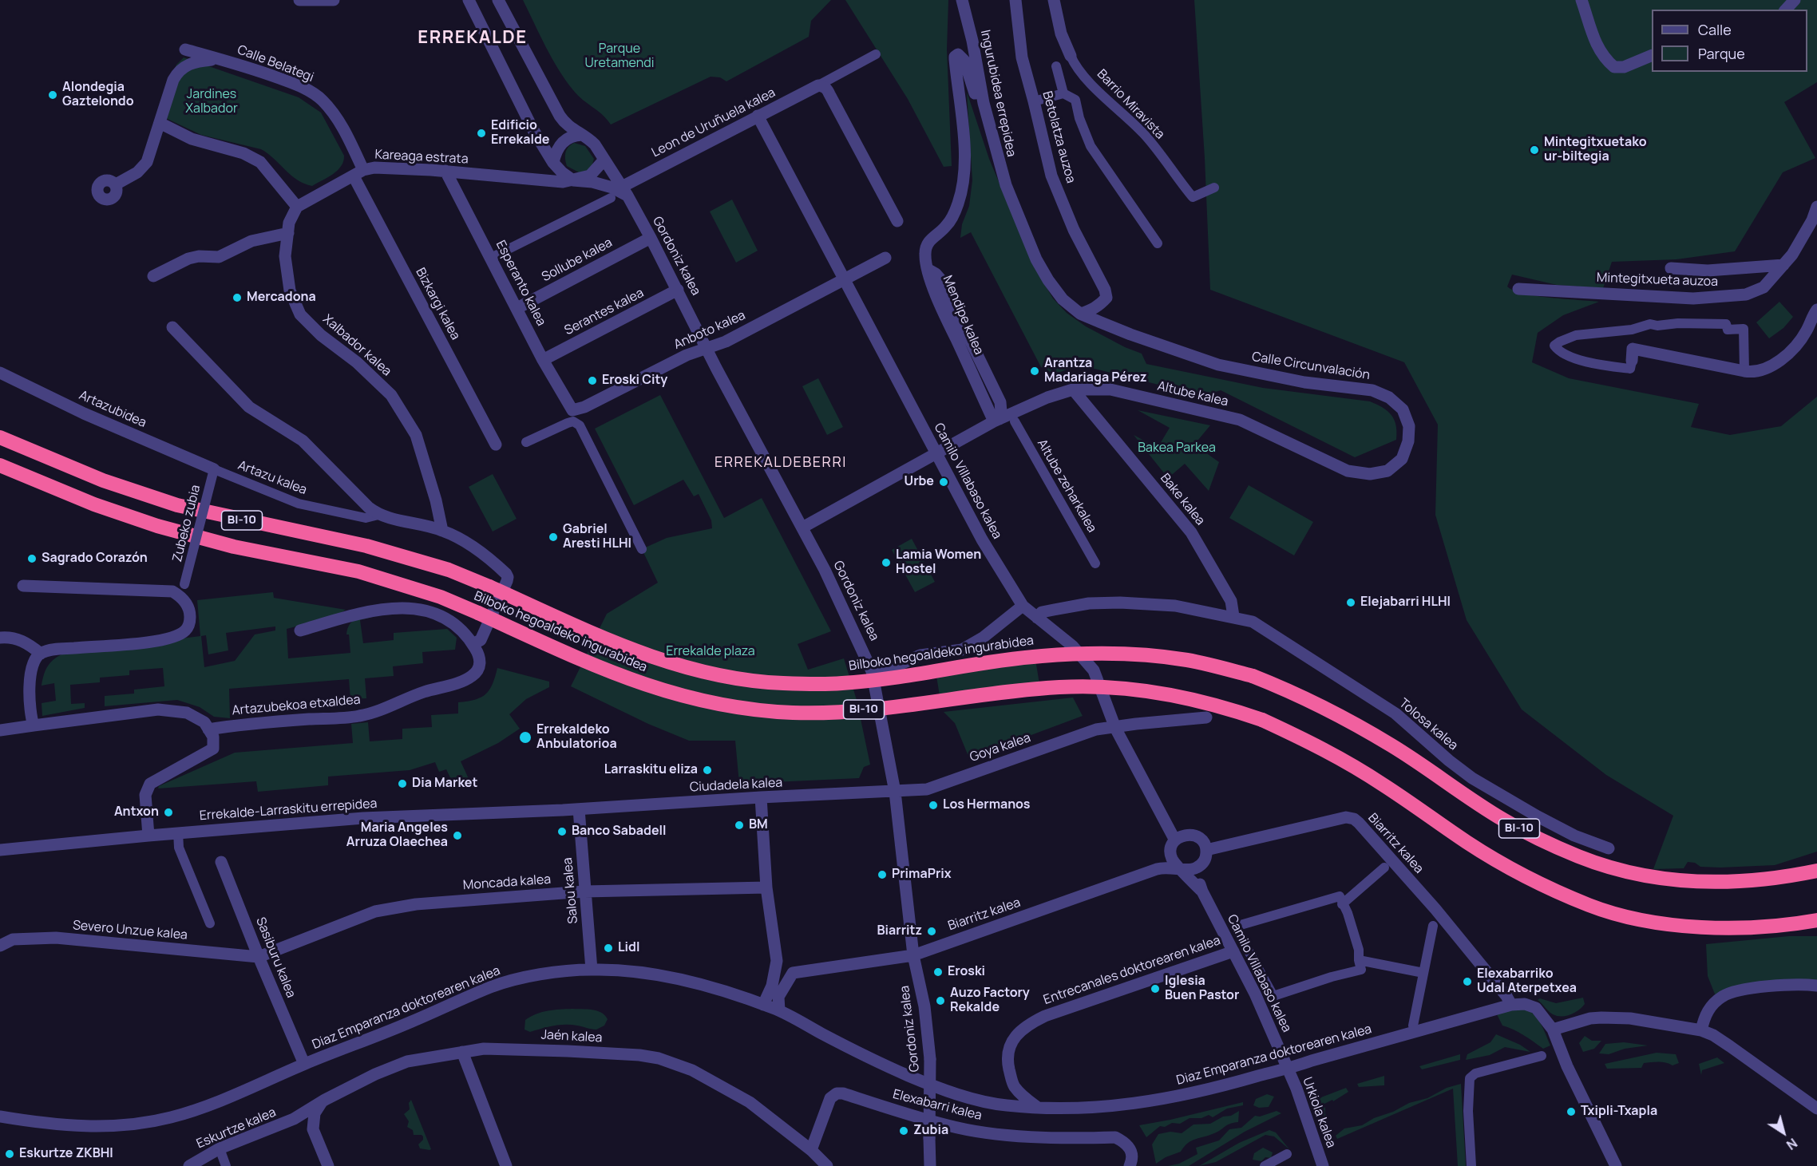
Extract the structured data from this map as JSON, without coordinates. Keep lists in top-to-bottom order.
{
  "streets": {
    "highway": ["BI-10", "Bilboko hegoaldeko ingurabidea"],
    "street": [
      "Calle Belategi",
      "Ingurubidea errepidea",
      "Barrio Miravista",
      "Leon de Uruñuela kalea",
      "Betolatza auzoa",
      "Kareaga estrata",
      "Gordoniz kalea",
      "Sollube kalea",
      "Mintegitxueta auzoa",
      "Esperanto kalea",
      "Bizkargi kalea",
      "Serantes kalea",
      "Mendipe kalea",
      "Anboto kalea",
      "Xalbador kalea",
      "Calle Circunvalación",
      "Altube kalea",
      "Artazubidea",
      "Artazu kalea",
      "Camilo Villabaso kalea",
      "Altube zeharkalea",
      "Bake kalea",
      "Zubeko zubia",
      "Artazubekoa etxaldea",
      "Tolosa kalea",
      "Goya kalea",
      "Ciudadela kalea",
      "Errekalde-Larraskitu errepidea",
      "Biarritz kalea",
      "Moncada kalea",
      "Salou kalea",
      "Severo Unzue kalea",
      "Sasiburu kalea",
      "Entrecanales doktorearen kalea",
      "Diaz Emparanza doktorearen kalea",
      "Jaén kalea",
      "Elexabarri kalea",
      "Urkiola kalea",
      "Eskurtze kalea"
    ]
  },
  "crossings": [
    ["Calle Belategi", "Kareaga estrata"],
    ["Calle Belategi", "Bizkargi kalea"],
    ["Ingurubidea errepidea", "Betolatza auzoa"],
    ["Ingurubidea errepidea", "Mendipe kalea"],
    ["Ingurubidea errepidea", "Calle Circunvalación"],
    ["Leon de Uruñuela kalea", "Gordoniz kalea"],
    ["Leon de Uruñuela kalea", "Camilo Villabaso kalea"],
    ["Betolatza auzoa", "Calle Circunvalación"],
    ["Kareaga estrata", "Gordoniz kalea"],
    ["Kareaga estrata", "Esperanto kalea"],
    ["Kareaga estrata", "Bizkargi kalea"],
    ["Kareaga estrata", "Xalbador kalea"],
    ["Gordoniz kalea", "Sollube kalea"],
    ["Gordoniz kalea", "Serantes kalea"],
    ["Gordoniz kalea", "Anboto kalea"],
    ["Gordoniz kalea", "Goya kalea"],
    ["Gordoniz kalea", "Ciudadela kalea"],
    ["Gordoniz kalea", "Biarritz kalea"],
    ["Sollube kalea", "Esperanto kalea"],
    ["Esperanto kalea", "Serantes kalea"],
    ["Esperanto kalea", "Anboto kalea"],
    ["Mendipe kalea", "Altube kalea"],
    ["Anboto kalea", "Camilo Villabaso kalea"],
    ["Calle Circunvalación", "Altube kalea"],
    ["Altube kalea", "Bake kalea"],
    ["Artazubidea", "Artazu kalea"],
    ["Artazubidea", "Zubeko zubia"],
    ["Artazu kalea", "Zubeko zubia"],
    ["Camilo Villabaso kalea", "Tolosa kalea"],
    ["Camilo Villabaso kalea", "Goya kalea"],
    ["Camilo Villabaso kalea", "Biarritz kalea"],
    ["Camilo Villabaso kalea", "Entrecanales doktorearen kalea"],
    ["Camilo Villabaso kalea", "Diaz Emparanza doktorearen kalea"],
    ["Camilo Villabaso kalea", "Urkiola kalea"],
    ["Bake kalea", "Tolosa kalea"],
    ["Goya kalea", "Ciudadela kalea"],
    ["Ciudadela kalea", "Errekalde-Larraskitu errepidea"],
    ["Ciudadela kalea", "Salou kalea"],
    ["Errekalde-Larraskitu errepidea", "Salou kalea"],
    ["Biarritz kalea", "Diaz Emparanza doktorearen kalea"],
    ["Moncada kalea", "Salou kalea"],
    ["Moncada kalea", "Severo Unzue kalea"],
    ["Moncada kalea", "Sasiburu kalea"],
    ["Salou kalea", "Diaz Emparanza doktorearen kalea"],
    ["Severo Unzue kalea", "Sasiburu kalea"],
    ["Sasiburu kalea", "Diaz Emparanza doktorearen kalea"],
    ["Entrecanales doktorearen kalea", "Diaz Emparanza doktorearen kalea"],
    ["Diaz Emparanza doktorearen kalea", "Urkiola kalea"],
    ["Jaén kalea", "Elexabarri kalea"],
    ["Jaén kalea", "Eskurtze kalea"]
  ],
  "districts": ["ERREKALDE", "ERREKALDEBERRI"],
  "parks": [
    "Parque Uretamendi",
    "Jardines Xalbador",
    "Bakea Parkea",
    "Errekalde plaza"
  ],
  "places": [
    "Alondegia Gaztelondo",
    "Edificio Errekalde",
    "Mintegitxuetako ur-biltegia",
    "Mercadona",
    "Arantza Madariaga Pérez",
    "Eroski City",
    "Urbe",
    "Gabriel Aresti HLHI",
    "Sagrado Corazón",
    "Lamia Women Hostel",
    "Elejabarri HLHI",
    "Errekaldeko Anbulatorioa",
    "Larraskitu eliza",
    "Dia Market",
    "Los Hermanos",
    "Antxon",
    "BM",
    "Banco Sabadell",
    "Maria Angeles Arruza Olaechea",
    "PrimaPrix",
    "Biarritz",
    "Lidl",
    "Eroski",
    "Elexabarriko Udal Aterpetxea",
    "Iglesia Buen Pastor",
    "Auzo Factory Rekalde",
    "Txipli-Txapla",
    "Zubia",
    "Eskurtze ZKBHI"
  ],
  "legend": ["Calle", "Parque"],
  "north": "bottom right"
}
